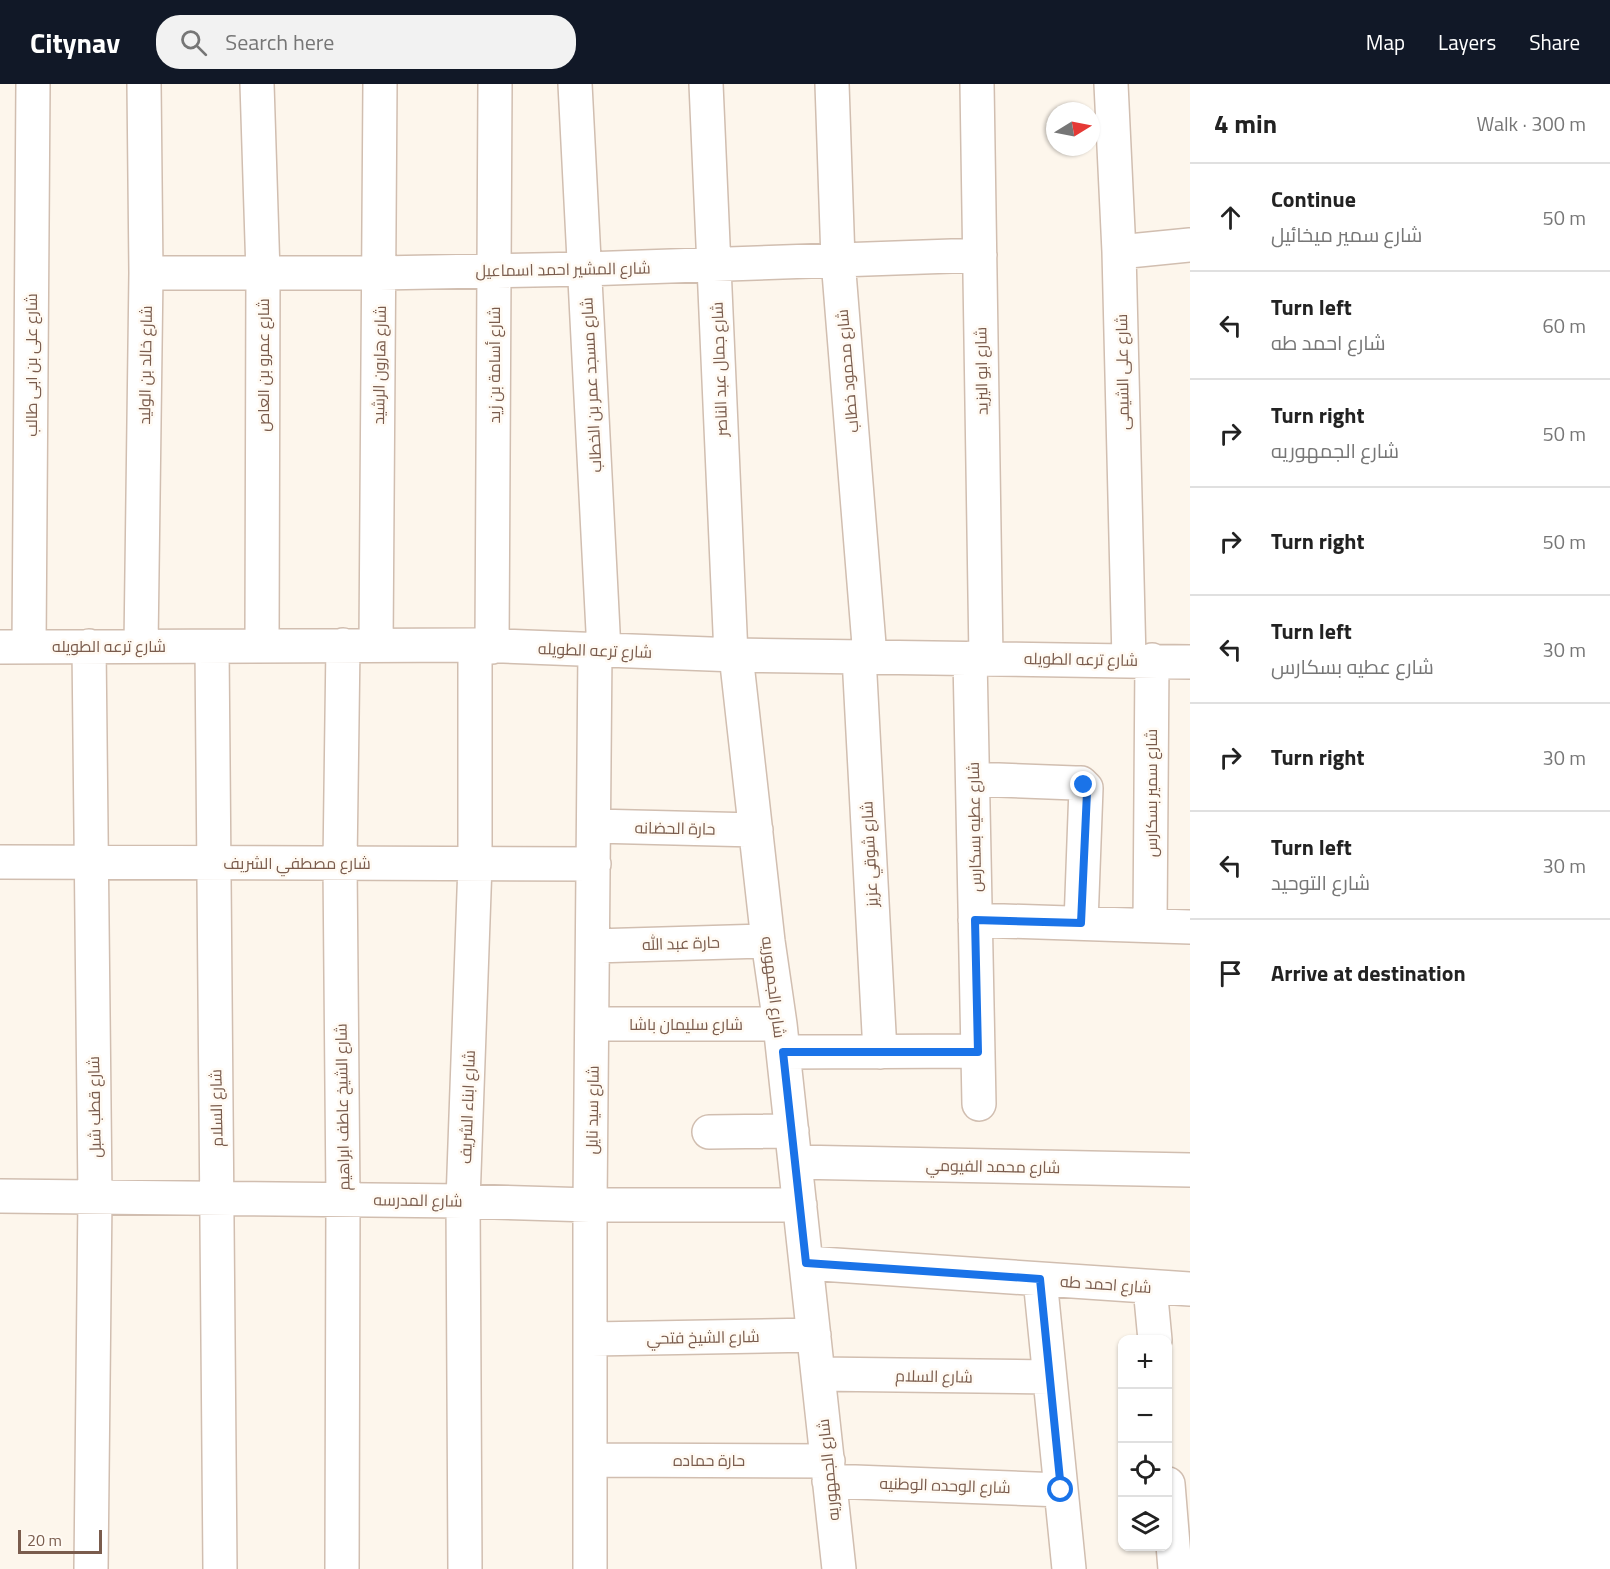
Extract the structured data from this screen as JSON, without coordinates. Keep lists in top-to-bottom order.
{
  "streets": {
    "street": [
      "شارع المشير احمد اسماعيل",
      "شارع على بن ابى طالب",
      "شارع خالد بن الوليد",
      "شارع عمرو بن العاص",
      "شارع هارون الرشيد",
      "شارع أسامة بن زيد",
      "شارع جمال عبد الناصر",
      "شارع محمود خطاب",
      "شارع ابو اليزيد",
      "شارع على الشيمى",
      "شارع مسجد عمر بن الخطاب",
      "شارع ترعه الطويله",
      "شارع سمير بسكارس",
      "شارع عطيه بسكارس",
      "حارة الحضانه",
      "شارع شوقي عزيز",
      "شارع مصطفي الشريف",
      "حارة عبد الله",
      "شارع الجمهوريه",
      "شارع سليمان باشا",
      "شارع قطب شبل",
      "شارع الشيخ عاطف ابراهيم",
      "شارع ابناء الشريف",
      "شارع السلام",
      "شارع سيد نايل",
      "شارع محمد الفيومي",
      "شارع المدرسه",
      "شارع احمد طه",
      "شارع الشيخ فتحي",
      "حارة حماده",
      "شارع الوحده الوطنيه"
    ]
  },
  "crossings": [
    ["شارع المشير احمد اسماعيل", "شارع خالد بن الوليد"],
    ["شارع المشير احمد اسماعيل", "شارع عمرو بن العاص"],
    ["شارع المشير احمد اسماعيل", "شارع هارون الرشيد"],
    ["شارع المشير احمد اسماعيل", "شارع أسامة بن زيد"],
    ["شارع المشير احمد اسماعيل", "شارع جمال عبد الناصر"],
    ["شارع المشير احمد اسماعيل", "شارع محمود خطاب"],
    ["شارع المشير احمد اسماعيل", "شارع ابو اليزيد"],
    ["شارع المشير احمد اسماعيل", "شارع مسجد عمر بن الخطاب"],
    ["شارع على بن ابى طالب", "شارع ترعه الطويله"],
    ["شارع خالد بن الوليد", "شارع ترعه الطويله"],
    ["شارع عمرو بن العاص", "شارع ترعه الطويله"],
    ["شارع هارون الرشيد", "شارع ترعه الطويله"],
    ["شارع أسامة بن زيد", "شارع ترعه الطويله"],
    ["شارع أسامة بن زيد", "شارع ابناء الشريف"],
    ["شارع جمال عبد الناصر", "شارع ترعه الطويله"],
    ["شارع جمال عبد الناصر", "شارع الجمهوريه"],
    ["شارع محمود خطاب", "شارع ترعه الطويله"],
    ["شارع محمود خطاب", "شارع شوقي عزيز"],
    ["شارع ابو اليزيد", "شارع ترعه الطويله"],
    ["شارع ابو اليزيد", "شارع عطيه بسكارس"],
    ["شارع على الشيمى", "شارع ترعه الطويله"],
    ["شارع على الشيمى", "شارع سمير بسكارس"],
    ["شارع مسجد عمر بن الخطاب", "شارع ترعه الطويله"],
    ["شارع مسجد عمر بن الخطاب", "شارع سيد نايل"],
    ["شارع ترعه الطويله", "شارع سمير بسكارس"],
    ["شارع ترعه الطويله", "شارع عطيه بسكارس"],
    ["شارع ترعه الطويله", "شارع شوقي عزيز"],
    ["شارع ترعه الطويله", "شارع الجمهوريه"],
    ["شارع ترعه الطويله", "شارع قطب شبل"],
    ["شارع ترعه الطويله", "شارع الشيخ عاطف ابراهيم"],
    ["شارع ترعه الطويله", "شارع ابناء الشريف"],
    ["شارع ترعه الطويله", "شارع السلام"],
    ["شارع ترعه الطويله", "شارع سيد نايل"],
    ["شارع عطيه بسكارس", "شارع سليمان باشا"],
    ["حارة الحضانه", "شارع الجمهوريه"],
    ["حارة الحضانه", "شارع سيد نايل"],
    ["شارع شوقي عزيز", "شارع سليمان باشا"],
    ["شارع مصطفي الشريف", "شارع قطب شبل"],
    ["شارع مصطفي الشريف", "شارع الشيخ عاطف ابراهيم"],
    ["شارع مصطفي الشريف", "شارع ابناء الشريف"],
    ["شارع مصطفي الشريف", "شارع السلام"],
    ["شارع مصطفي الشريف", "شارع سيد نايل"],
    ["حارة عبد الله", "شارع الجمهوريه"],
    ["حارة عبد الله", "شارع سيد نايل"],
    ["شارع الجمهوريه", "شارع سليمان باشا"],
    ["شارع الجمهوريه", "شارع السلام"],
    ["شارع الجمهوريه", "شارع محمد الفيومي"],
    ["شارع الجمهوريه", "شارع المدرسه"],
    ["شارع الجمهوريه", "شارع احمد طه"],
    ["شارع الجمهوريه", "شارع الشيخ فتحي"],
    ["شارع الجمهوريه", "حارة حماده"],
    ["شارع الجمهوريه", "شارع الوحده الوطنيه"],
    ["شارع سليمان باشا", "شارع سيد نايل"],
    ["شارع قطب شبل", "شارع المدرسه"],
    ["شارع الشيخ عاطف ابراهيم", "شارع المدرسه"],
    ["شارع ابناء الشريف", "شارع المدرسه"],
    ["شارع السلام", "شارع المدرسه"],
    ["شارع سيد نايل", "شارع المدرسه"],
    ["شارع سيد نايل", "شارع الشيخ فتحي"],
    ["شارع سيد نايل", "حارة حماده"],
    ["حارة حماده", "شارع الوحده الوطنيه"]
  ],
  "scale_bar": "20 m",
  "north": "right",
  "page": {
    "header": "Citynav",
    "search": "Search here",
    "nav": ["Map", "Layers", "Share"],
    "heading": ["4 min", "Walk · 300 m"],
    "list": [
      ["Continue", "شارع سمير ميخائيل", "50 m"],
      ["Turn left", "شارع احمد طه", "60 m"],
      ["Turn right", "شارع الجمهوريه", "50 m"],
      ["Turn right", "50 m"],
      ["Turn left", "شارع عطيه بسكارس", "30 m"],
      ["Turn right", "30 m"],
      ["Turn left", "شارع التوحيد", "30 m"],
      "Arrive at destination"
    ],
    "map_buttons": ["+", "−"],
    "scale": "20 m"
  }
}
